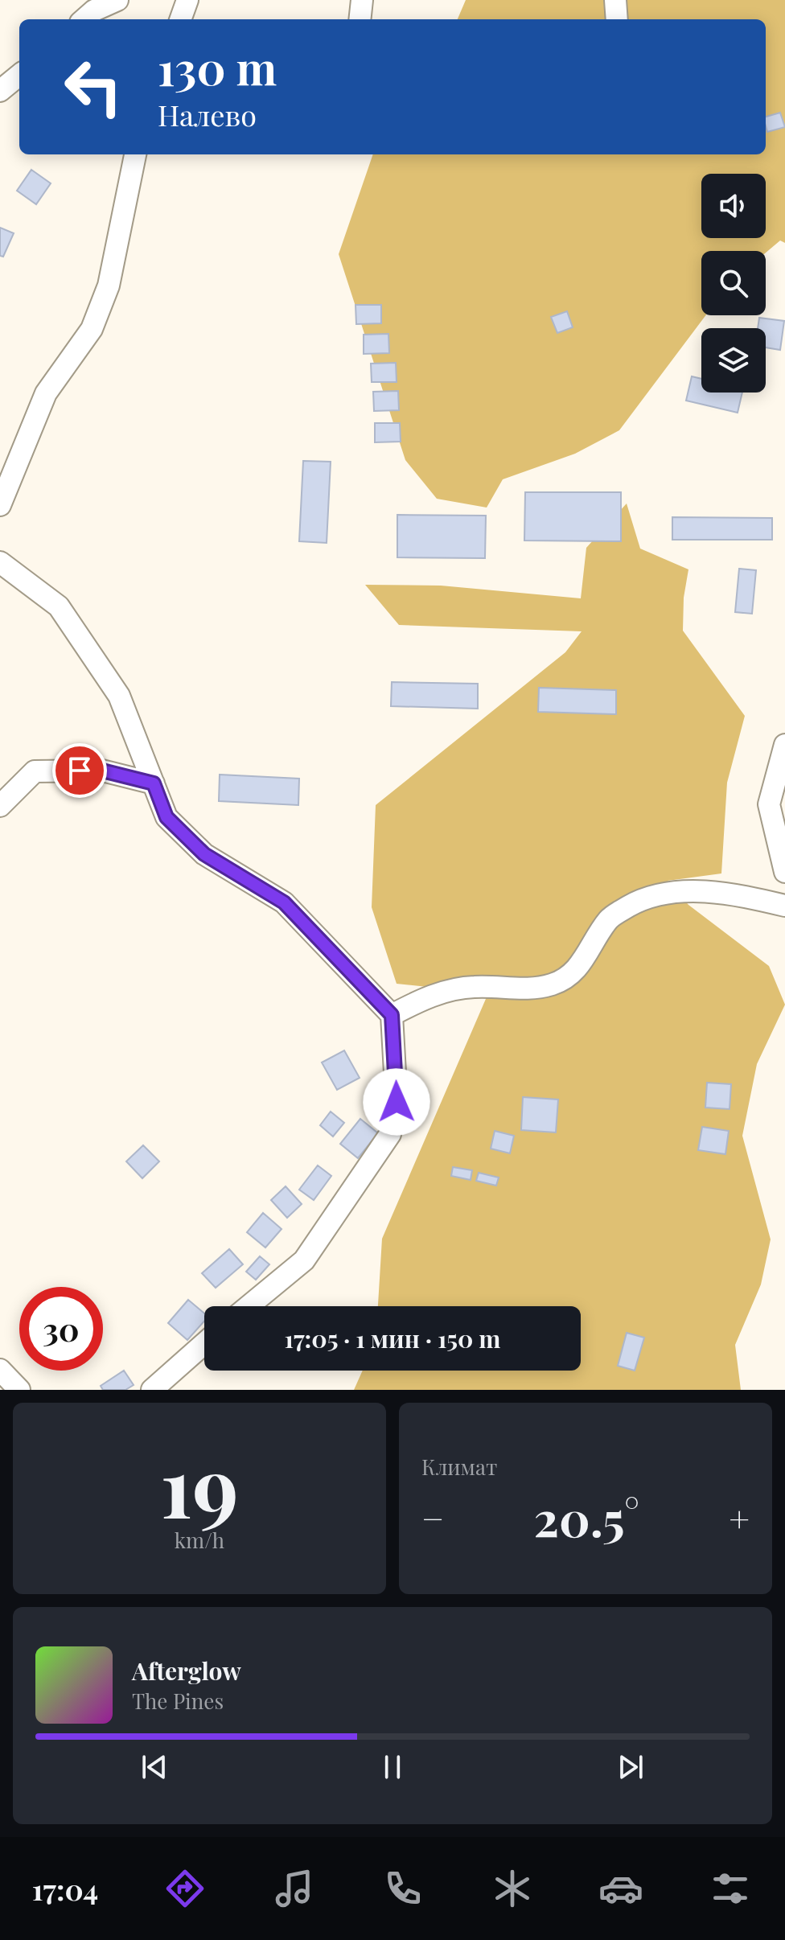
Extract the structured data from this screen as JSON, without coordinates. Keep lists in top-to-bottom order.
{
  "page": {
    "turn": ["130 m", "Налево"],
    "limit": "30",
    "trip": "17:05 · 1 мин · 150 m",
    "tile": [
      ["19", "km/h"],
      "Климат"
    ],
    "heat": ["−", "20.5°", "+"],
    "song": ["Afterglow", "The Pines"],
    "tabs": "17:04"
  }
}
